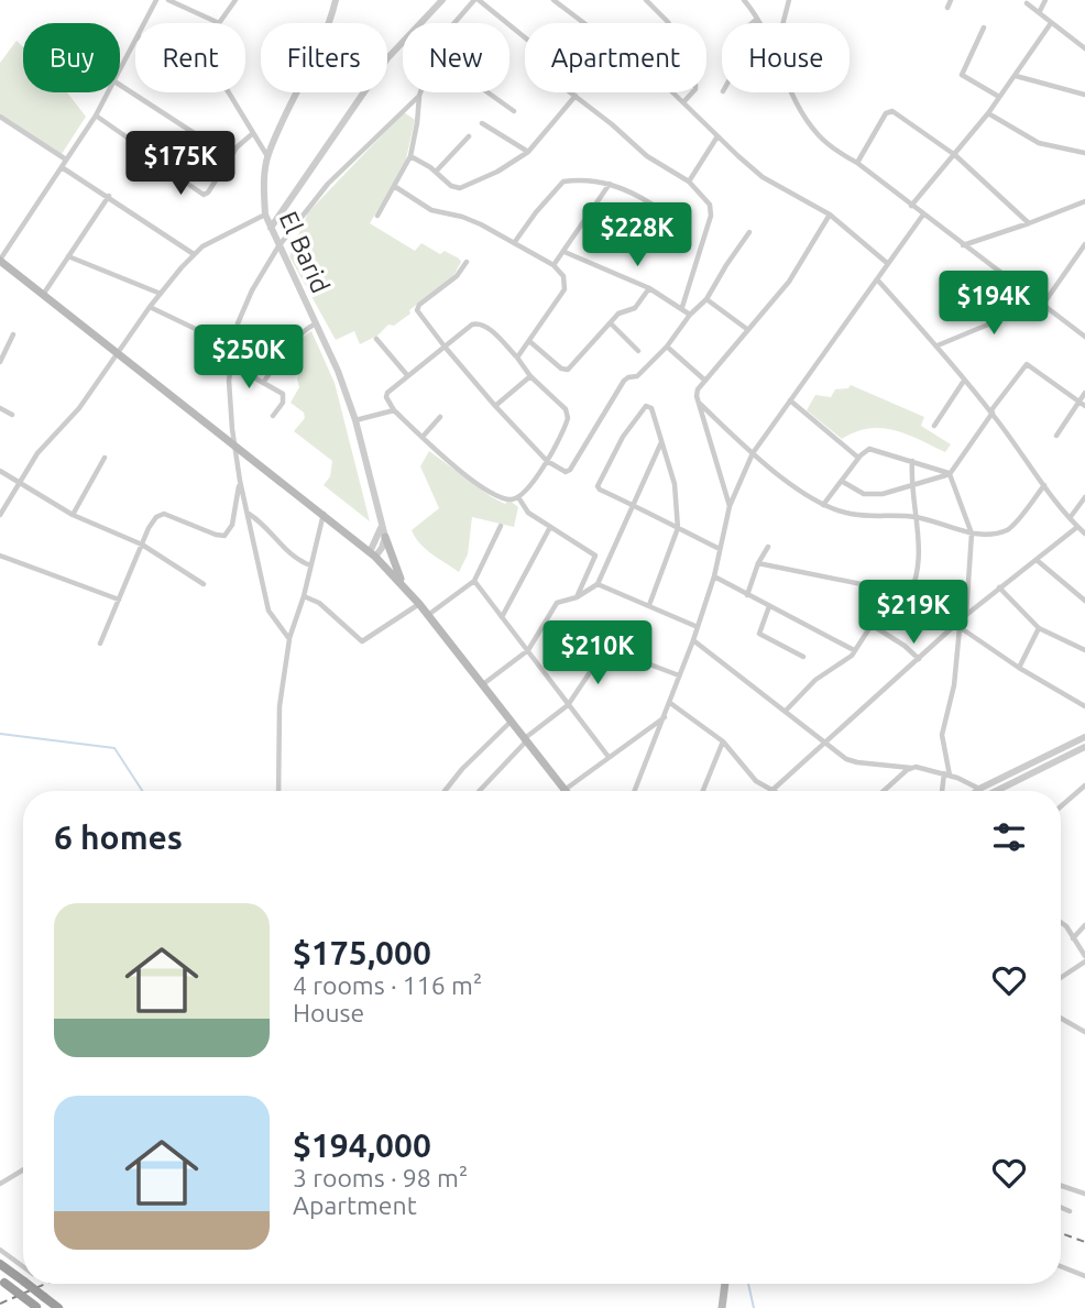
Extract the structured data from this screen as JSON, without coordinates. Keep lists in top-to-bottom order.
{
  "streets": {
    "street": ["El Barid"]
  },
  "page": {
    "chip": [
      "Buy",
      "Rent",
      "Filters",
      "New",
      "Apartment",
      "House"
    ],
    "price": [
      "$175K",
      "$228K",
      "$194K",
      "$250K",
      "$219K",
      "$210K"
    ],
    "heading": "6 homes",
    "list": [
      {
        "name": "$175,000",
        "note": "4 rooms · 116 m² · House"
      },
      {
        "name": "$194,000",
        "note": "3 rooms · 98 m² · Apartment"
      }
    ]
  }
}
